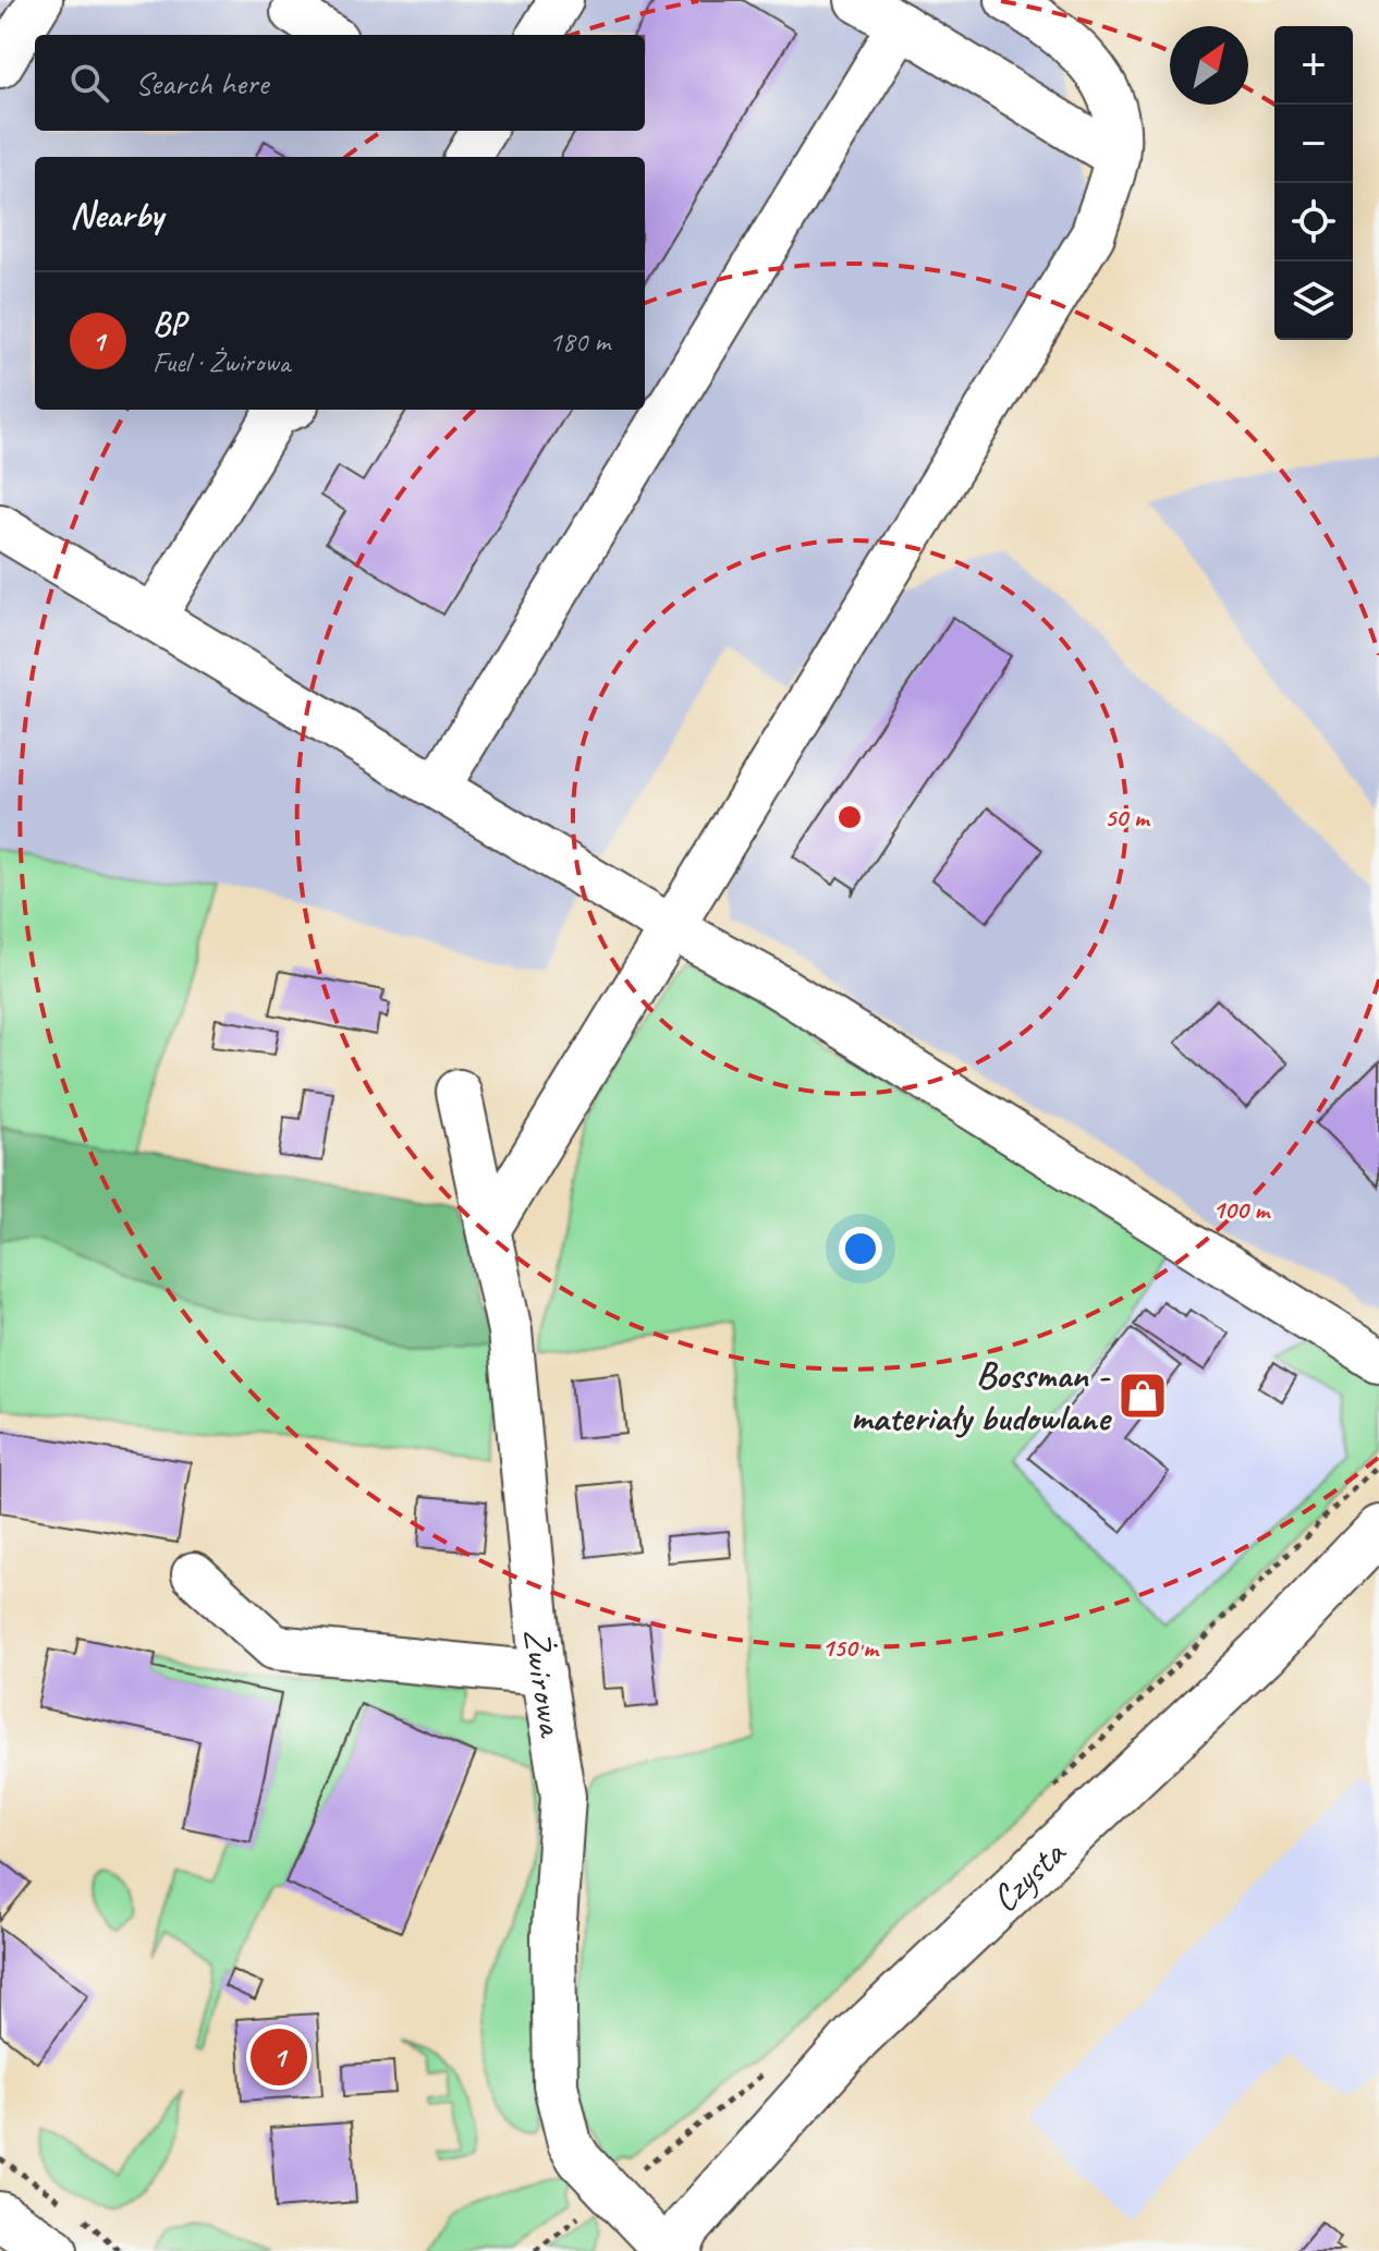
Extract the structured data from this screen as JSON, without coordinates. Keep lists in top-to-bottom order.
{
  "streets": {
    "main road": ["Czysta"],
    "street": ["Żwirowa"]
  },
  "crossings": [
    ["Żwirowa", "Czysta"]
  ],
  "places": {
    "shop": ["Bossman - materiały budowlane"]
  },
  "north": "top right",
  "page": {
    "map_buttons": ["+", "−"],
    "search": "Search here",
    "heading": "Nearby",
    "list": [
      {
        "mark": "1",
        "name": "BP",
        "note": "Fuel · Żwirowa",
        "value": "180 m"
      }
    ],
    "pins": "1"
  },
  "rings": ["50 m", "100 m", "150 m"]
}
